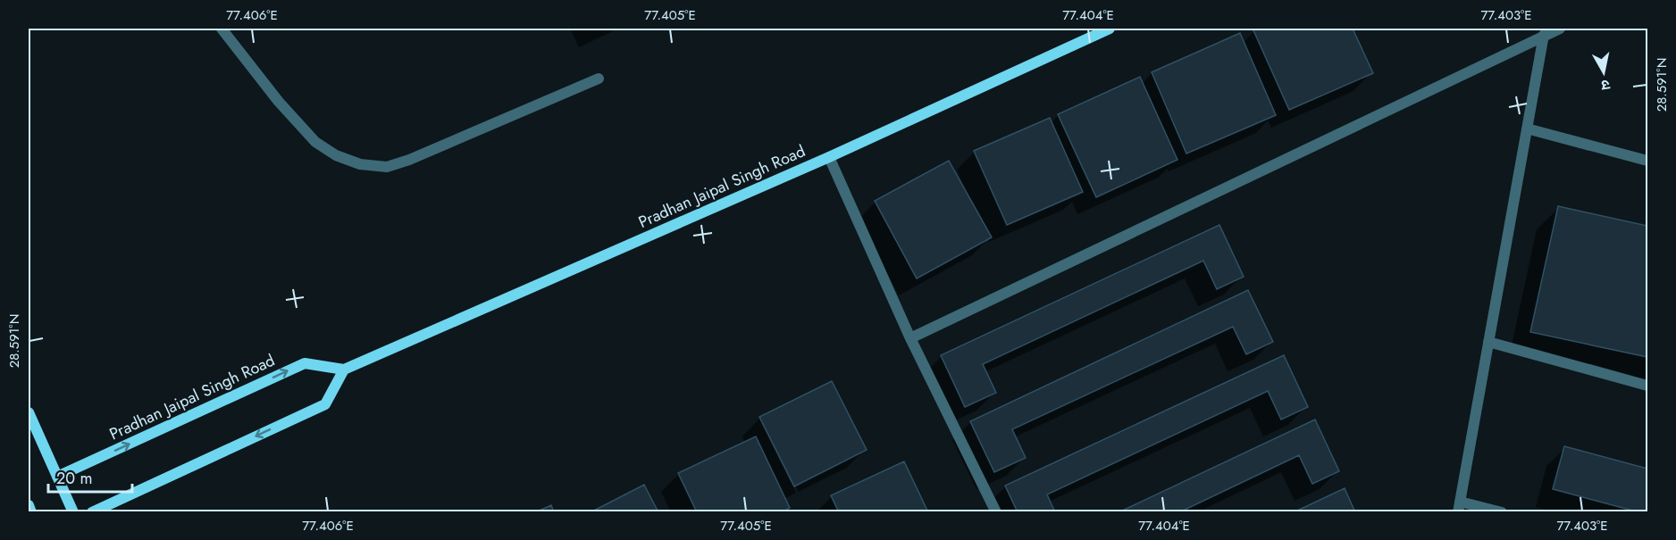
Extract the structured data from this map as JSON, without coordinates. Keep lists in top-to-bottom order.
{
  "streets": {
    "street": ["Pradhan Jaipal Singh Road"]
  },
  "scale_bar": "20 m",
  "north": "bottom",
  "coordinates": [
    "77.406°E",
    "77.405°E",
    "77.404°E",
    "77.403°E",
    "28.591°N"
  ]
}
